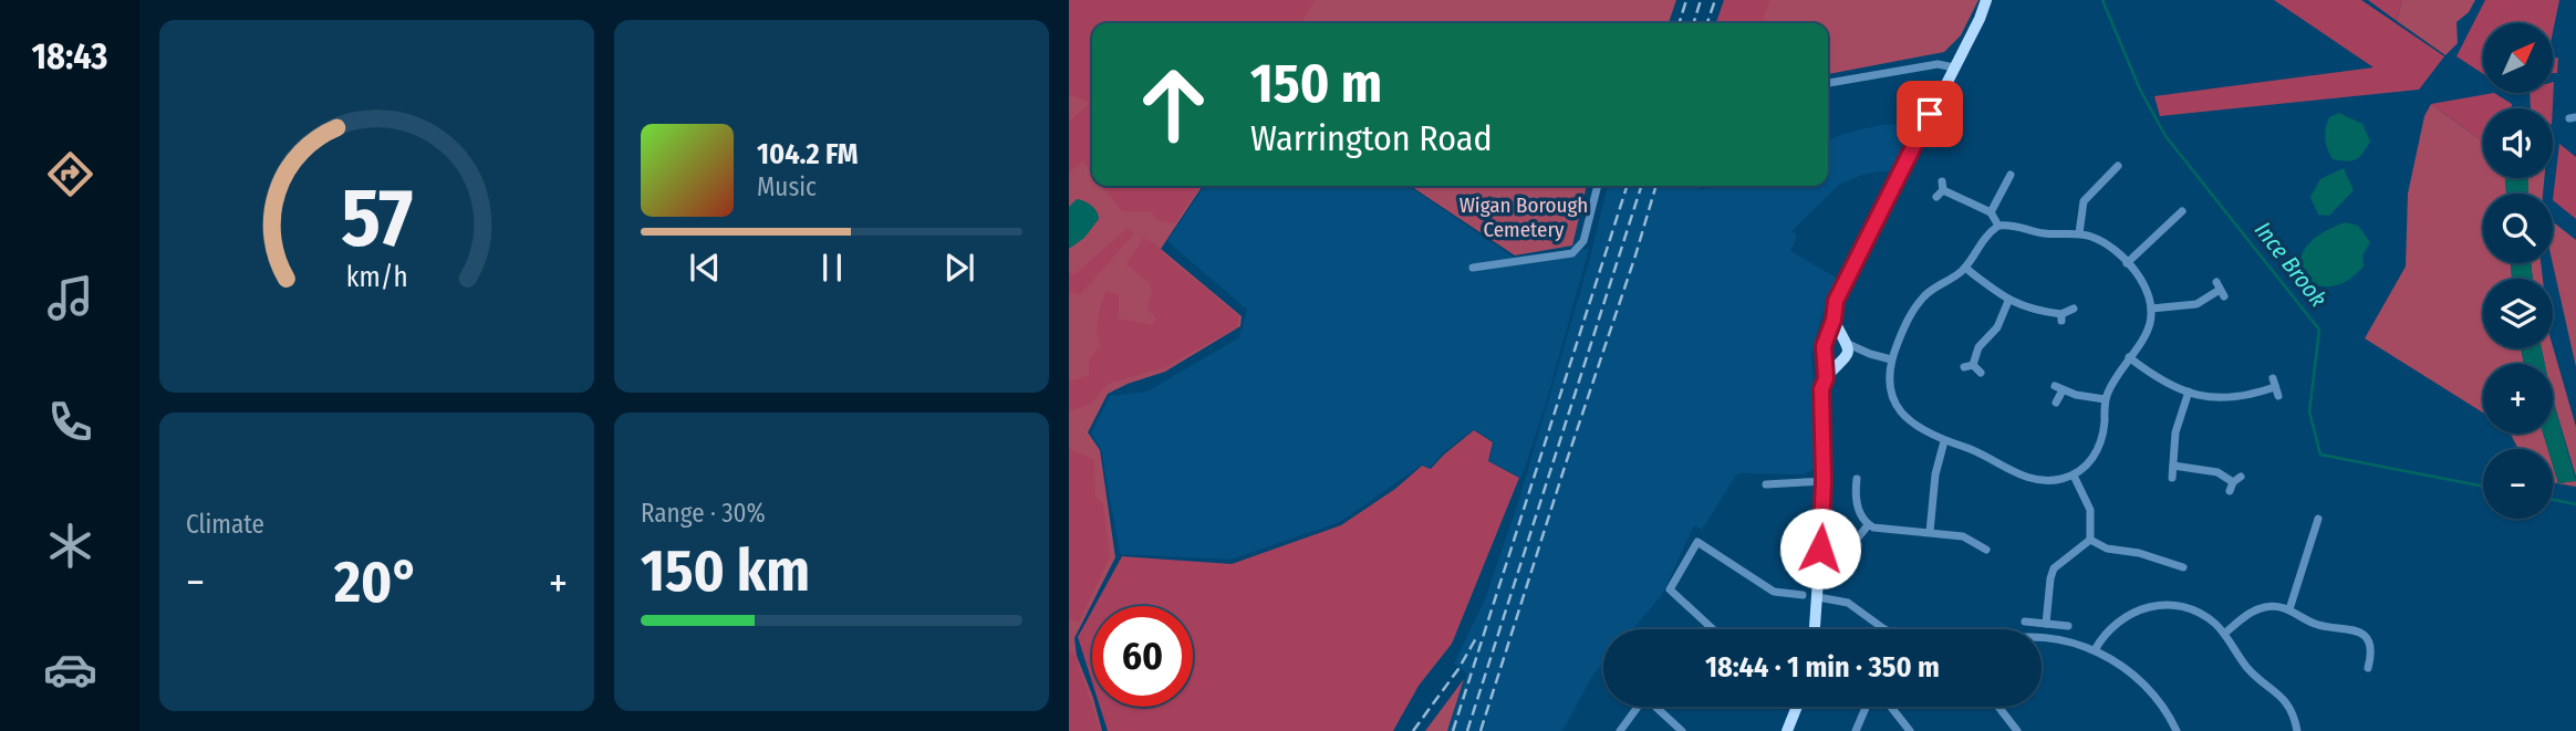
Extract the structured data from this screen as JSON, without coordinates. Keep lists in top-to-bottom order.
{
  "water": ["Ince Brook"],
  "parks": ["Wigan Borough Cemetery"],
  "north": "top right",
  "page": {
    "tabs": "18:43",
    "map_buttons": ["+", "−"],
    "turn": ["150 m", "Warrington Road"],
    "song": ["104.2 FM", "Music"],
    "tile": [
      "Climate",
      ["Range · 30%", "150 km"]
    ],
    "heat": ["−", "20°", "+"],
    "limit": "60",
    "trip": "18:44 · 1 min · 350 m",
    "gauge": ["57", "km/h"]
  }
}
